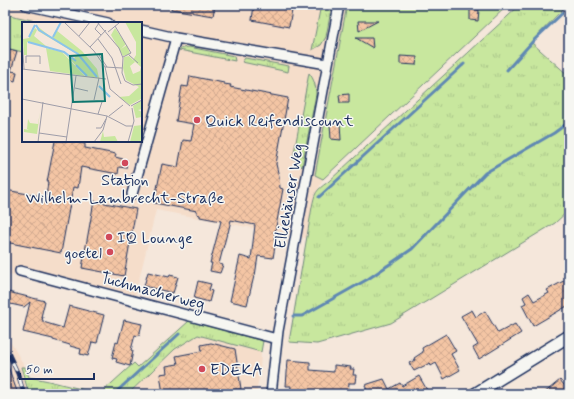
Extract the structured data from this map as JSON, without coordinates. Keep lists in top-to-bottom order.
{
  "streets": {
    "street": ["Elliehäuser Weg", "Tuchmacherweg"]
  },
  "crossings": [
    ["Elliehäuser Weg", "Tuchmacherweg"]
  ],
  "places": [
    "Quick Reifendiscount",
    "Station Wilhelm-Lambrecht-Straße",
    "IQ Lounge",
    "goetel",
    "EDEKA"
  ],
  "scale_bar": "50 m"
}
